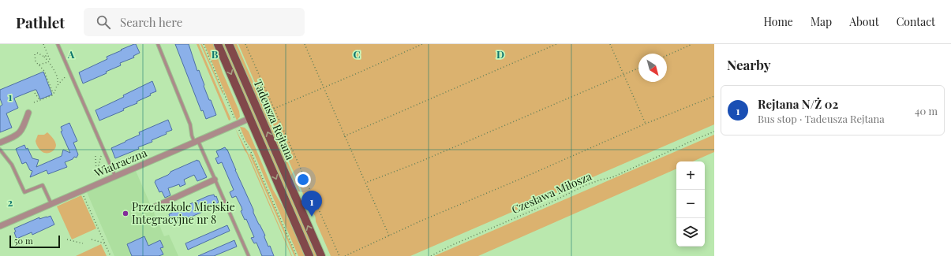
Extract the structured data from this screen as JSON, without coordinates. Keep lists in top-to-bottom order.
{
  "streets": {
    "main road": ["Tadeusza Rejtana"],
    "street": ["Wiatraczna"],
    "path": ["Czesława Miłosza"]
  },
  "crossings": [
    ["Tadeusza Rejtana", "Wiatraczna"]
  ],
  "places": ["Przedszkole Miejskie Integracyjne nr 8"],
  "scale_bar": "50 m",
  "north": "bottom right",
  "page": {
    "header": "Pathlet",
    "search": "Search here",
    "nav": [
      "Home",
      "Map",
      "About",
      "Contact"
    ],
    "heading": "Nearby",
    "list": [
      {
        "mark": "1",
        "name": "Rejtana N/Ż 02",
        "note": "Bus stop · Tadeusza Rejtana",
        "value": "40 m"
      }
    ],
    "map_buttons": ["+", "−"],
    "pins": "1",
    "scale": "50 m"
  },
  "grid": {
    "columns": [
      "A",
      "B",
      "C",
      "D"
    ],
    "rows": ["1", "2"]
  }
}
